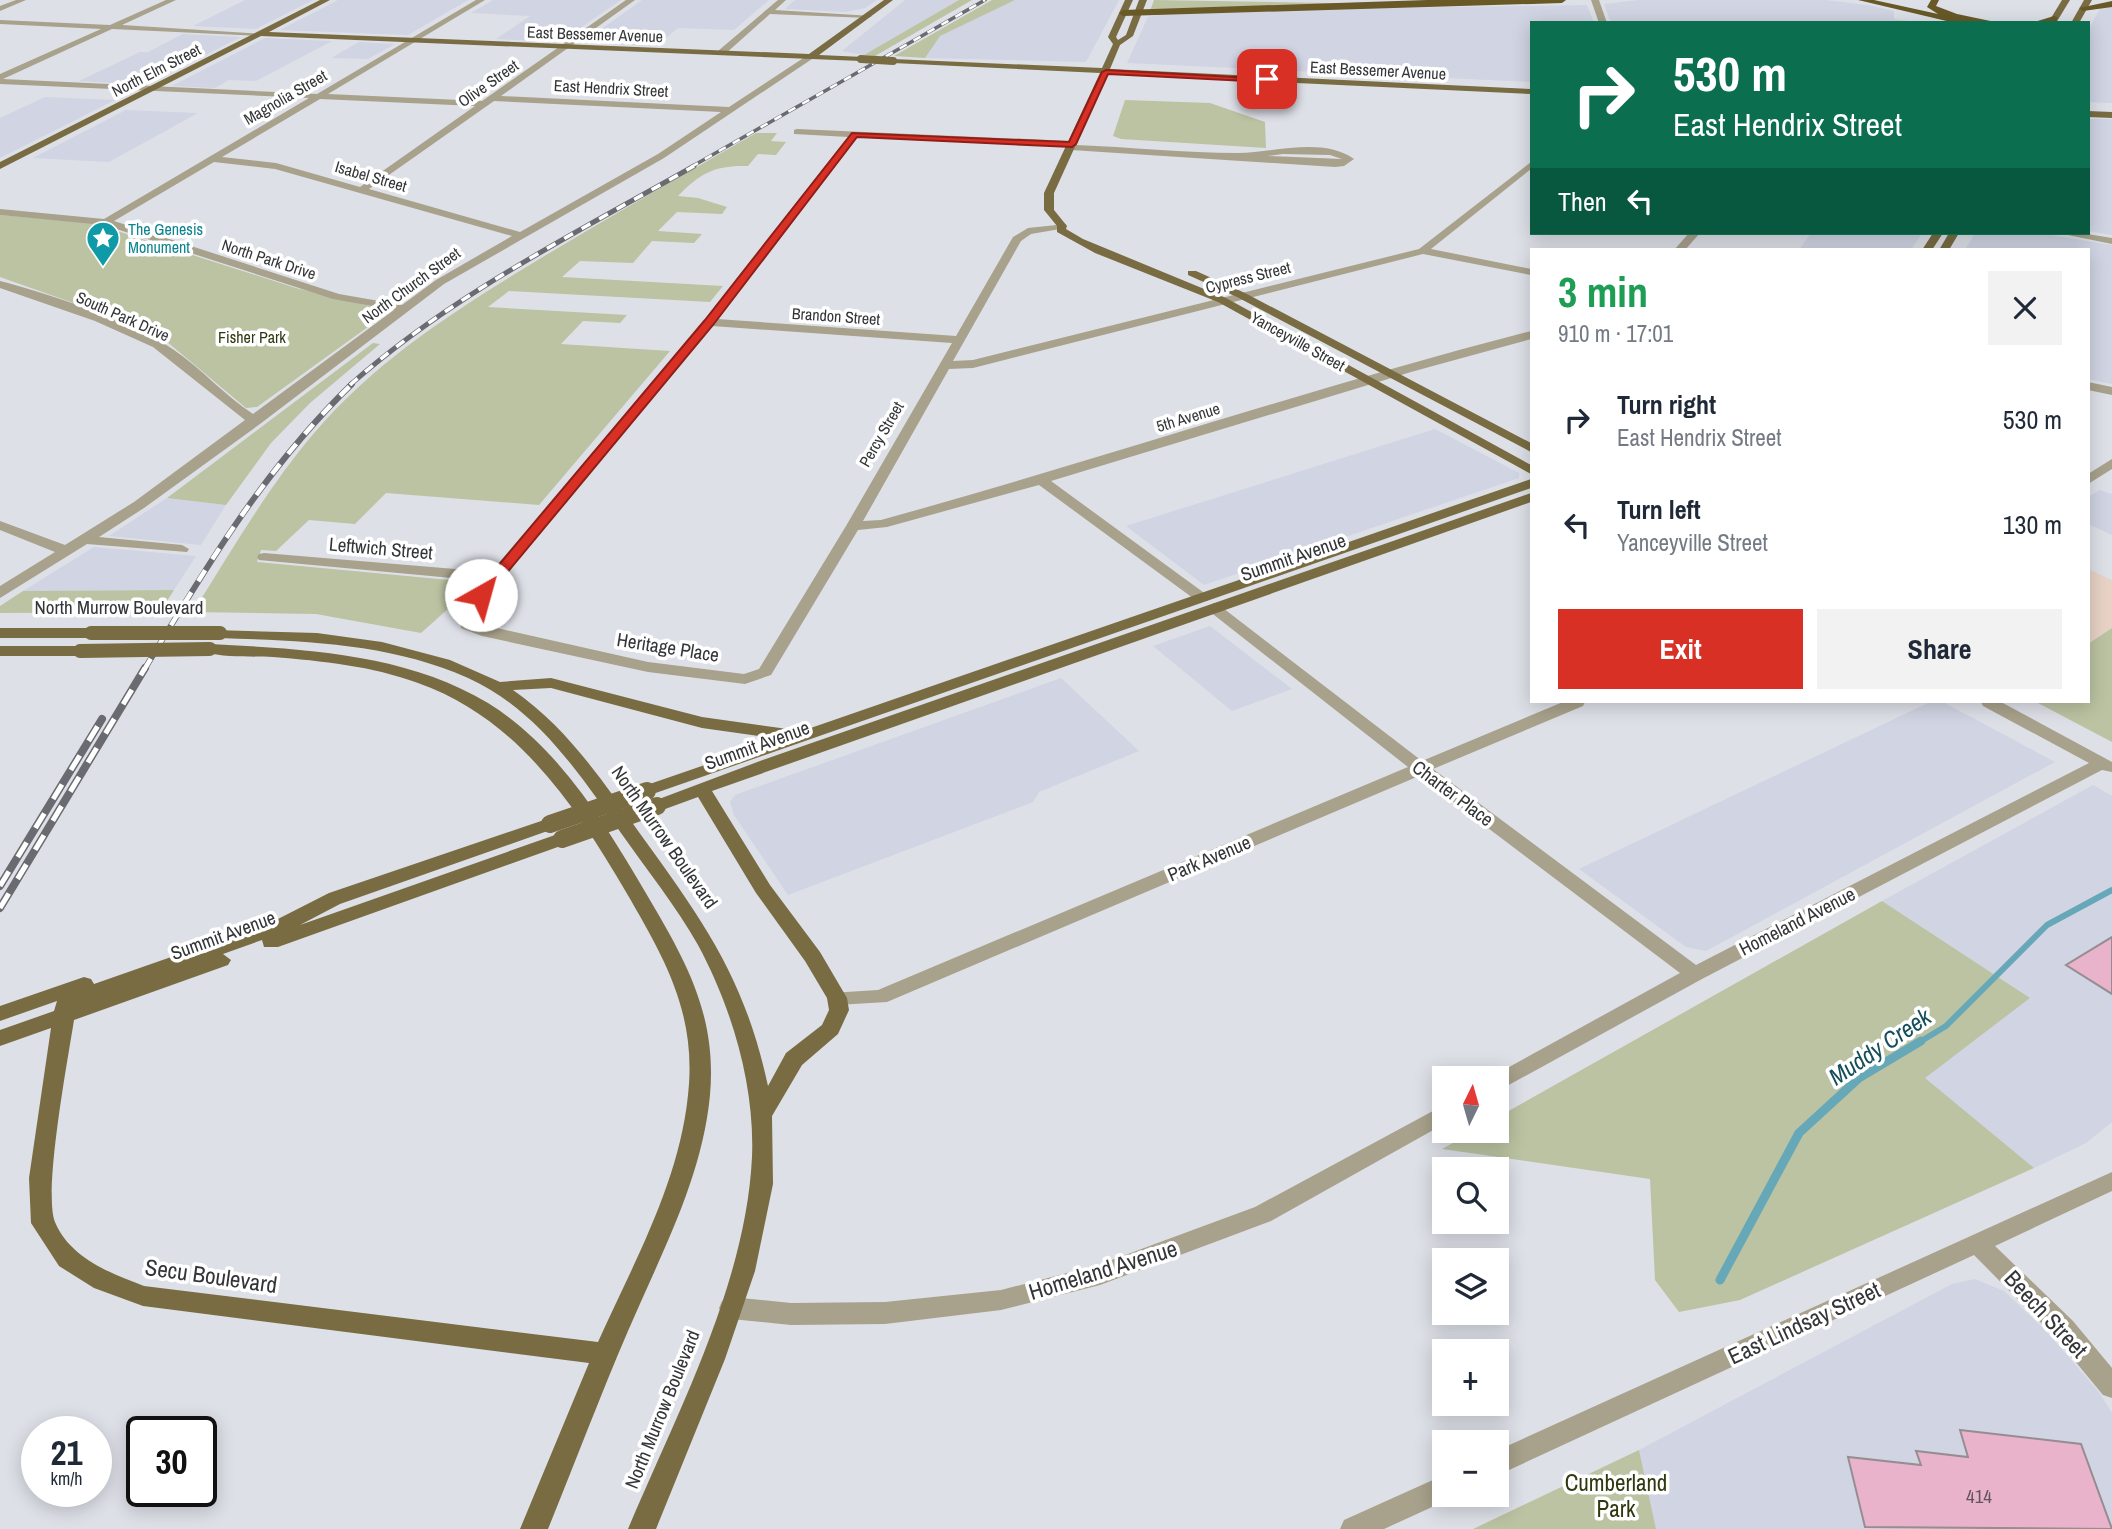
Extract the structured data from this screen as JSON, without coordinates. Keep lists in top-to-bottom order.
{
  "streets": {
    "main road": [
      "East Bessemer Avenue",
      "North Elm Street",
      "North Church Street",
      "Yanceyville Street",
      "Summit Avenue",
      "North Murrow Boulevard",
      "Secu Boulevard"
    ],
    "street": [
      "Olive Street",
      "East Hendrix Street",
      "Magnolia Street",
      "Isabel Street",
      "North Park Drive",
      "Cypress Street",
      "South Park Drive",
      "Brandon Street",
      "5th Avenue",
      "Percy Street",
      "Leftwich Street",
      "Heritage Place",
      "Charter Place",
      "Park Avenue",
      "Homeland Avenue",
      "Beech Street",
      "East Lindsay Street"
    ]
  },
  "crossings": [
    ["East Bessemer Avenue", "North Elm Street"],
    ["East Bessemer Avenue", "Olive Street"],
    ["East Bessemer Avenue", "Magnolia Street"],
    ["East Bessemer Avenue", "North Church Street"],
    ["East Bessemer Avenue", "Yanceyville Street"],
    ["North Elm Street", "East Hendrix Street"],
    ["Olive Street", "East Hendrix Street"],
    ["Olive Street", "Isabel Street"],
    ["East Hendrix Street", "Magnolia Street"],
    ["East Hendrix Street", "North Church Street"],
    ["Magnolia Street", "Isabel Street"],
    ["Magnolia Street", "North Park Drive"],
    ["Isabel Street", "North Church Street"],
    ["North Park Drive", "North Church Street"],
    ["Cypress Street", "Yanceyville Street"],
    ["Cypress Street", "Percy Street"],
    ["North Church Street", "South Park Drive"],
    ["Brandon Street", "Percy Street"],
    ["Yanceyville Street", "5th Avenue"],
    ["Yanceyville Street", "Percy Street"],
    ["5th Avenue", "Percy Street"],
    ["5th Avenue", "Charter Place"],
    ["Percy Street", "Heritage Place"],
    ["Leftwich Street", "Heritage Place"],
    ["Summit Avenue", "Charter Place"],
    ["Summit Avenue", "Secu Boulevard"],
    ["North Murrow Boulevard", "Homeland Avenue"],
    ["North Murrow Boulevard", "Secu Boulevard"],
    ["Charter Place", "Park Avenue"],
    ["Charter Place", "Homeland Avenue"],
    ["Beech Street", "East Lindsay Street"]
  ],
  "water": ["Muddy Creek"],
  "parks": ["Fisher Park", "Cumberland Park"],
  "places": {
    "place": ["The Genesis Monument"]
  },
  "house_numbers": ["414"],
  "north": "top",
  "page": {
    "turn": ["530 m", "East Hendrix Street"],
    "then": "Then",
    "heading": ["3 min", "910 m · 17:01"],
    "list": [
      {
        "name": "Turn right",
        "note": "East Hendrix Street",
        "value": "530 m"
      },
      {
        "name": "Turn left",
        "note": "Yanceyville Street",
        "value": "130 m"
      }
    ],
    "buttons": ["Exit", "Share"],
    "map_buttons": ["+", "−"],
    "speed": "21 km/h",
    "limit": "30"
  }
}
